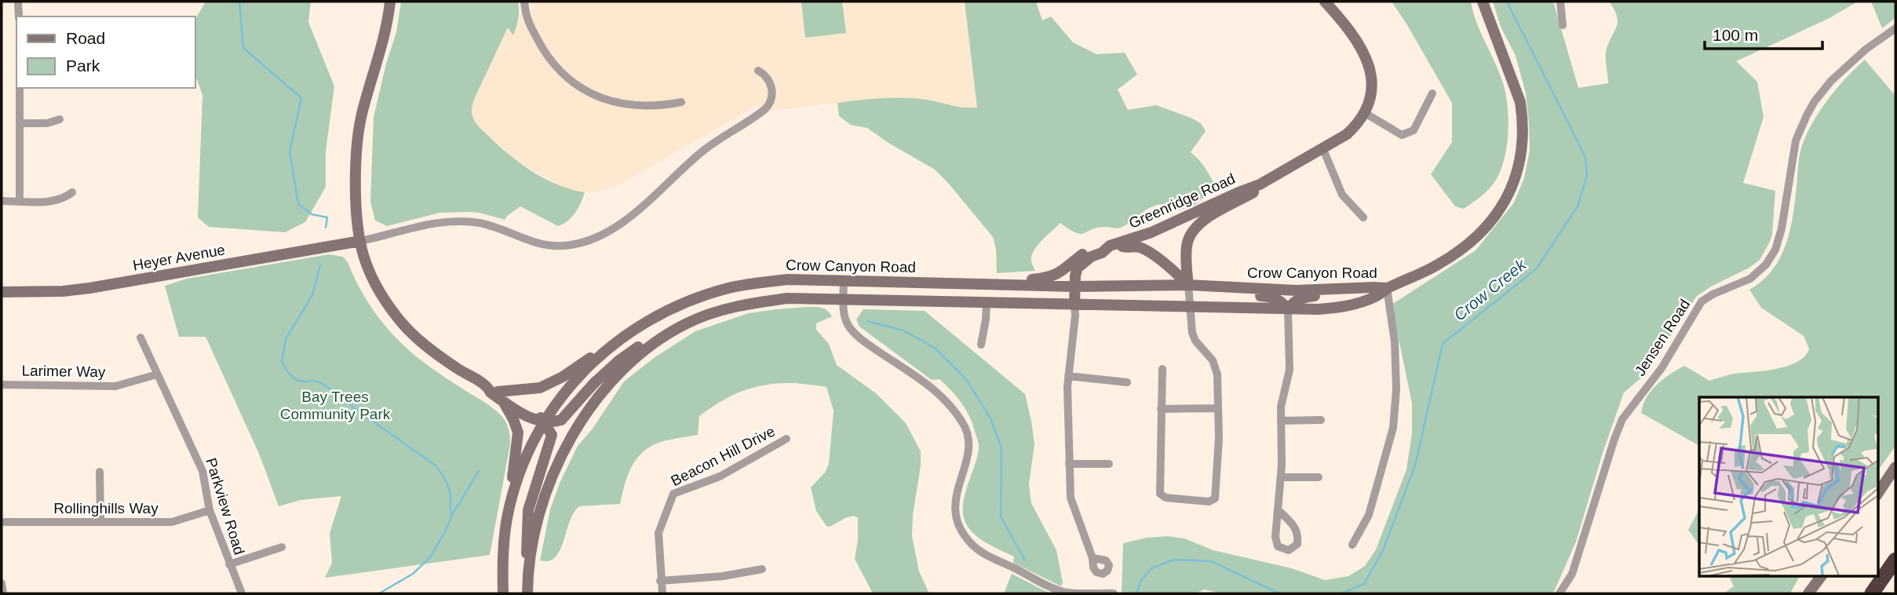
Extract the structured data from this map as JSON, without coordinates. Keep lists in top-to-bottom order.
{
  "streets": {
    "main road": ["Greenridge Road", "Heyer Avenue", "Crow Canyon Road"],
    "street": [
      "Jensen Road",
      "Larimer Way",
      "Beacon Hill Drive",
      "Parkview Road",
      "Rollinghills Way"
    ]
  },
  "crossings": [
    ["Greenridge Road", "Crow Canyon Road"],
    ["Larimer Way", "Parkview Road"],
    ["Parkview Road", "Rollinghills Way"]
  ],
  "water": ["Crow Creek"],
  "parks": ["Bay Trees Community Park"],
  "legend": ["Road", "Park"],
  "scale_bar": "100 m"
}
